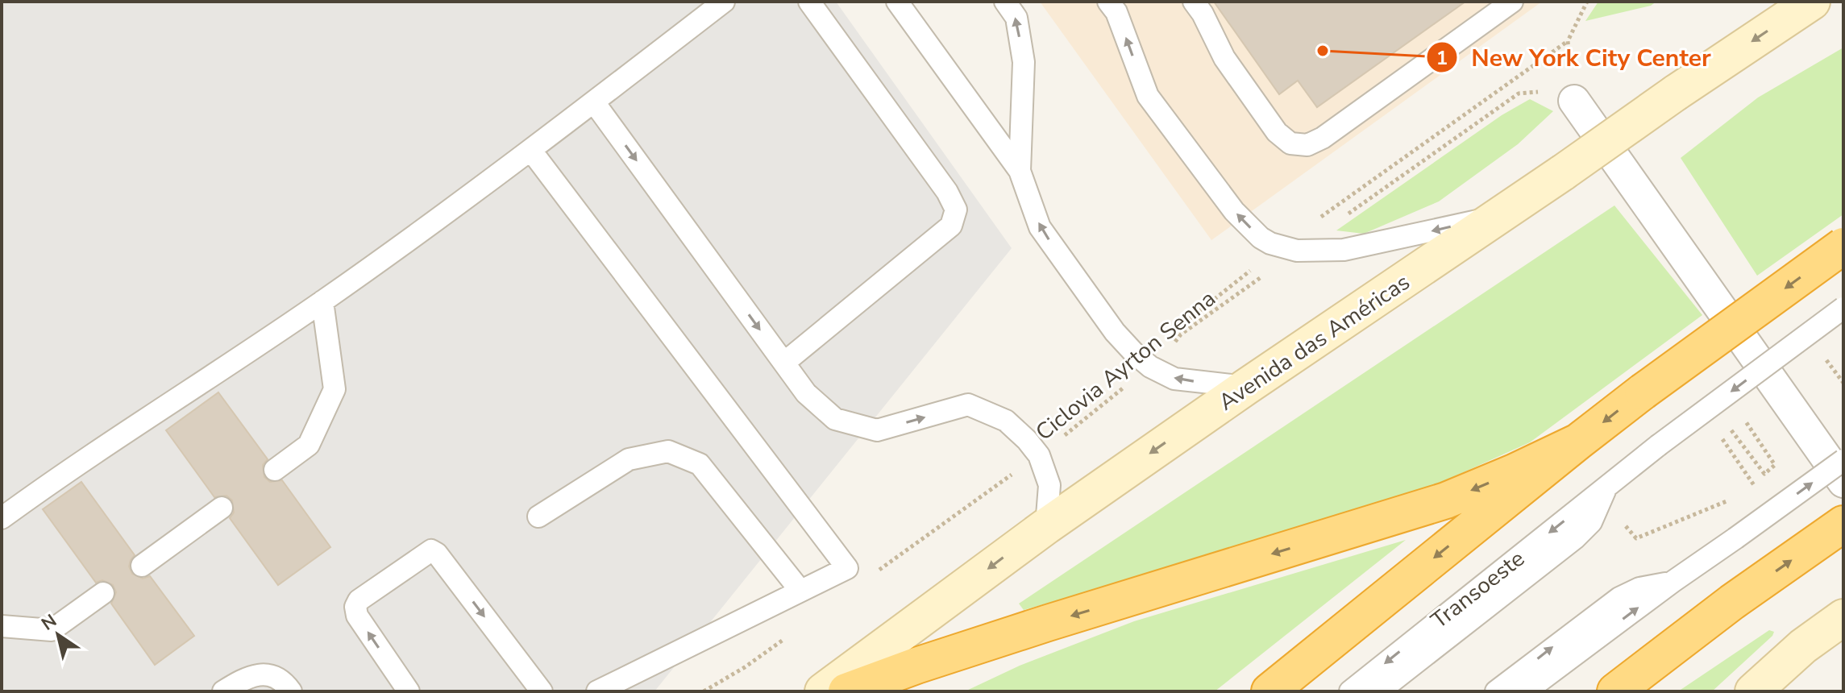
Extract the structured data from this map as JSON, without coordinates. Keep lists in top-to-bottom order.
{
  "streets": {
    "main road": ["Avenida das Américas"],
    "lane": ["Transoeste"],
    "path": ["Ciclovia Ayrton Senna"]
  },
  "one_way": ["Avenida das Américas"],
  "places": ["New York City Center"],
  "north": "top left"
}
